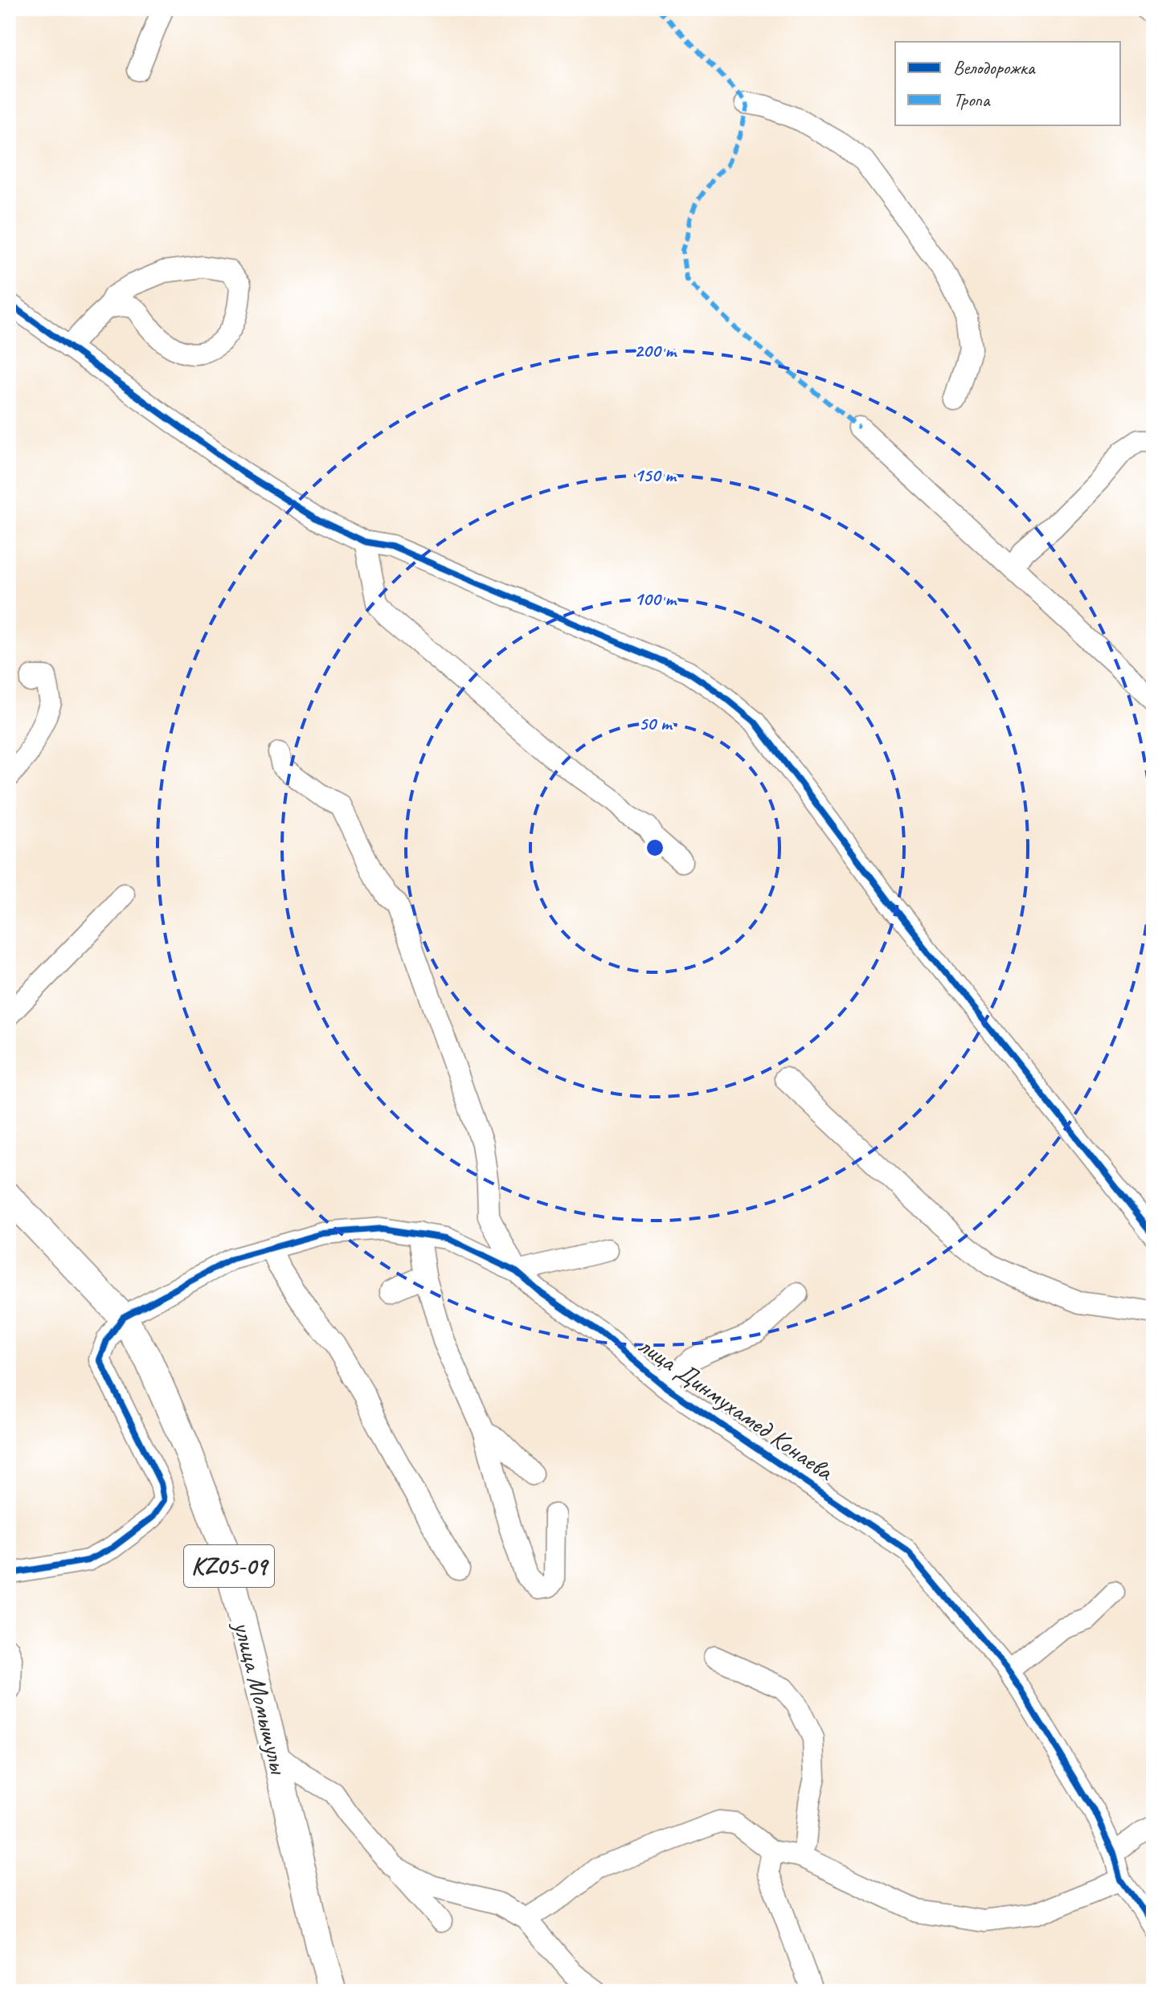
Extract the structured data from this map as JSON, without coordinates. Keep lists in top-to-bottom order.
{
  "streets": {
    "main road": ["KZ05-09", "улица Момышулы"],
    "street": ["лица Динмухамед Конаева"]
  },
  "crossings": [
    ["лица Динмухамед Конаева", "улица Момышулы"]
  ],
  "legend": ["Велодорожка", "Тропа"],
  "rings": [
    "200 m",
    "150 m",
    "100 m",
    "50 m"
  ]
}
